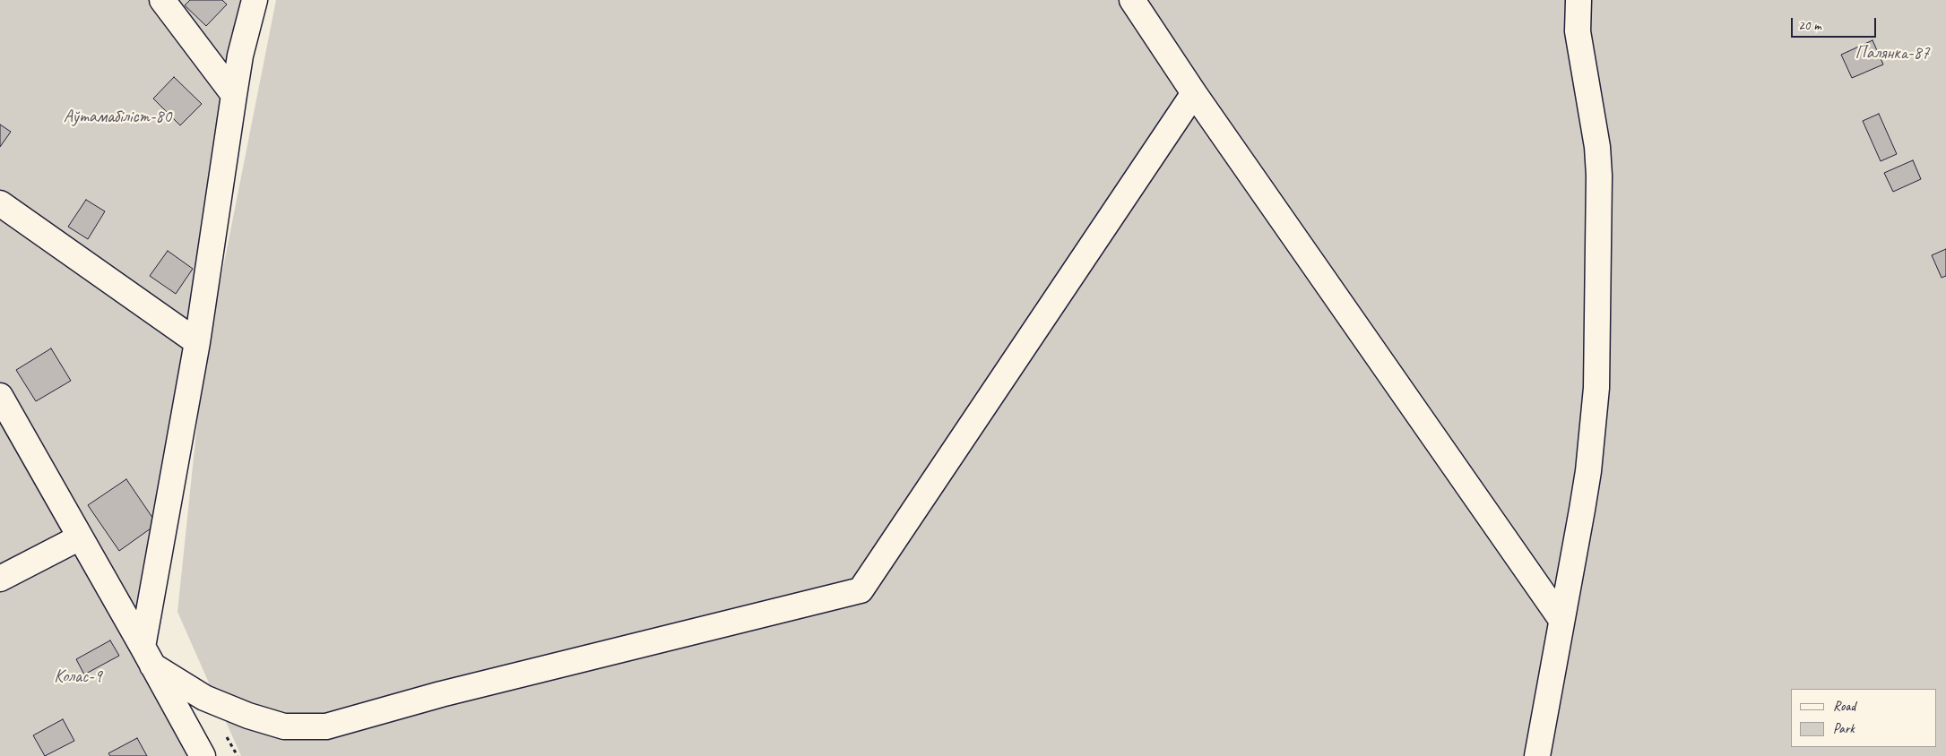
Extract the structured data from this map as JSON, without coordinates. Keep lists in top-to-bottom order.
{
  "parks": ["Палянка-87", "Аўтамабіліст-80", "Колас-9"],
  "legend": ["Road", "Park"],
  "scale_bar": "20 m"
}
